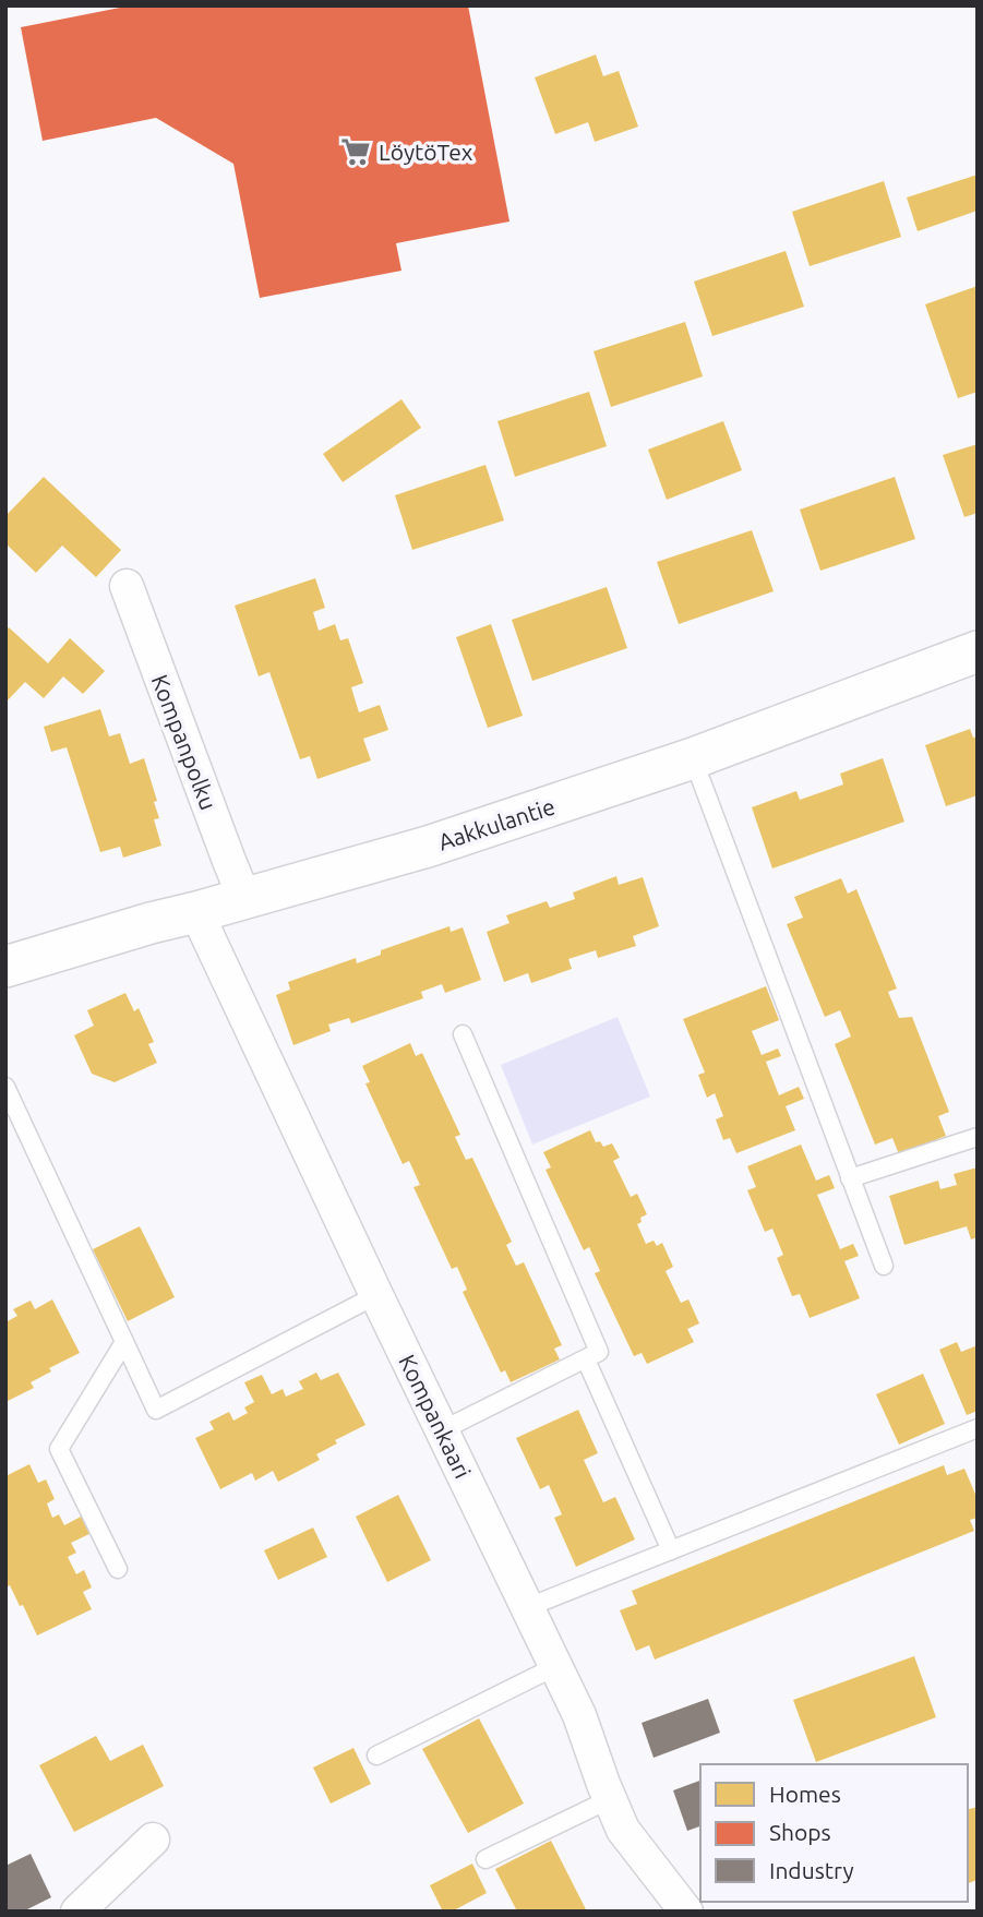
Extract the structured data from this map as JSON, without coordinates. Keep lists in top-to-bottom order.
{
  "streets": {
    "street": ["Kompanpolku", "Aakkulantie", "Kompankaari"]
  },
  "crossings": [
    ["Kompanpolku", "Aakkulantie"],
    ["Aakkulantie", "Kompankaari"]
  ],
  "places": {
    "supermarket": ["LöytöTex"]
  },
  "legend": ["Homes", "Shops", "Industry"]
}
